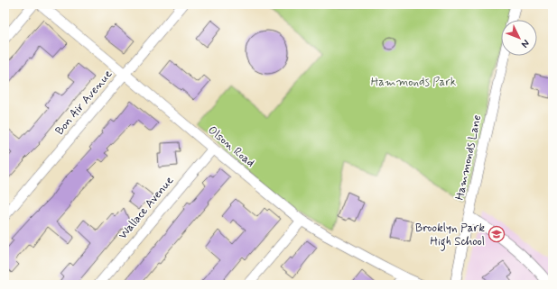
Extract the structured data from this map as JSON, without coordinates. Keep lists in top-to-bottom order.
{
  "streets": {
    "street": [
      "Bon Air Avenue",
      "Olson Road",
      "Hammonds Lane",
      "Wallace Avenue"
    ]
  },
  "crossings": [
    ["Bon Air Avenue", "Olson Road"],
    ["Olson Road", "Wallace Avenue"]
  ],
  "parks": ["Hammonds Park"],
  "places": {
    "school or university": ["Brooklyn Park High School"]
  },
  "north": "bottom right"
}
